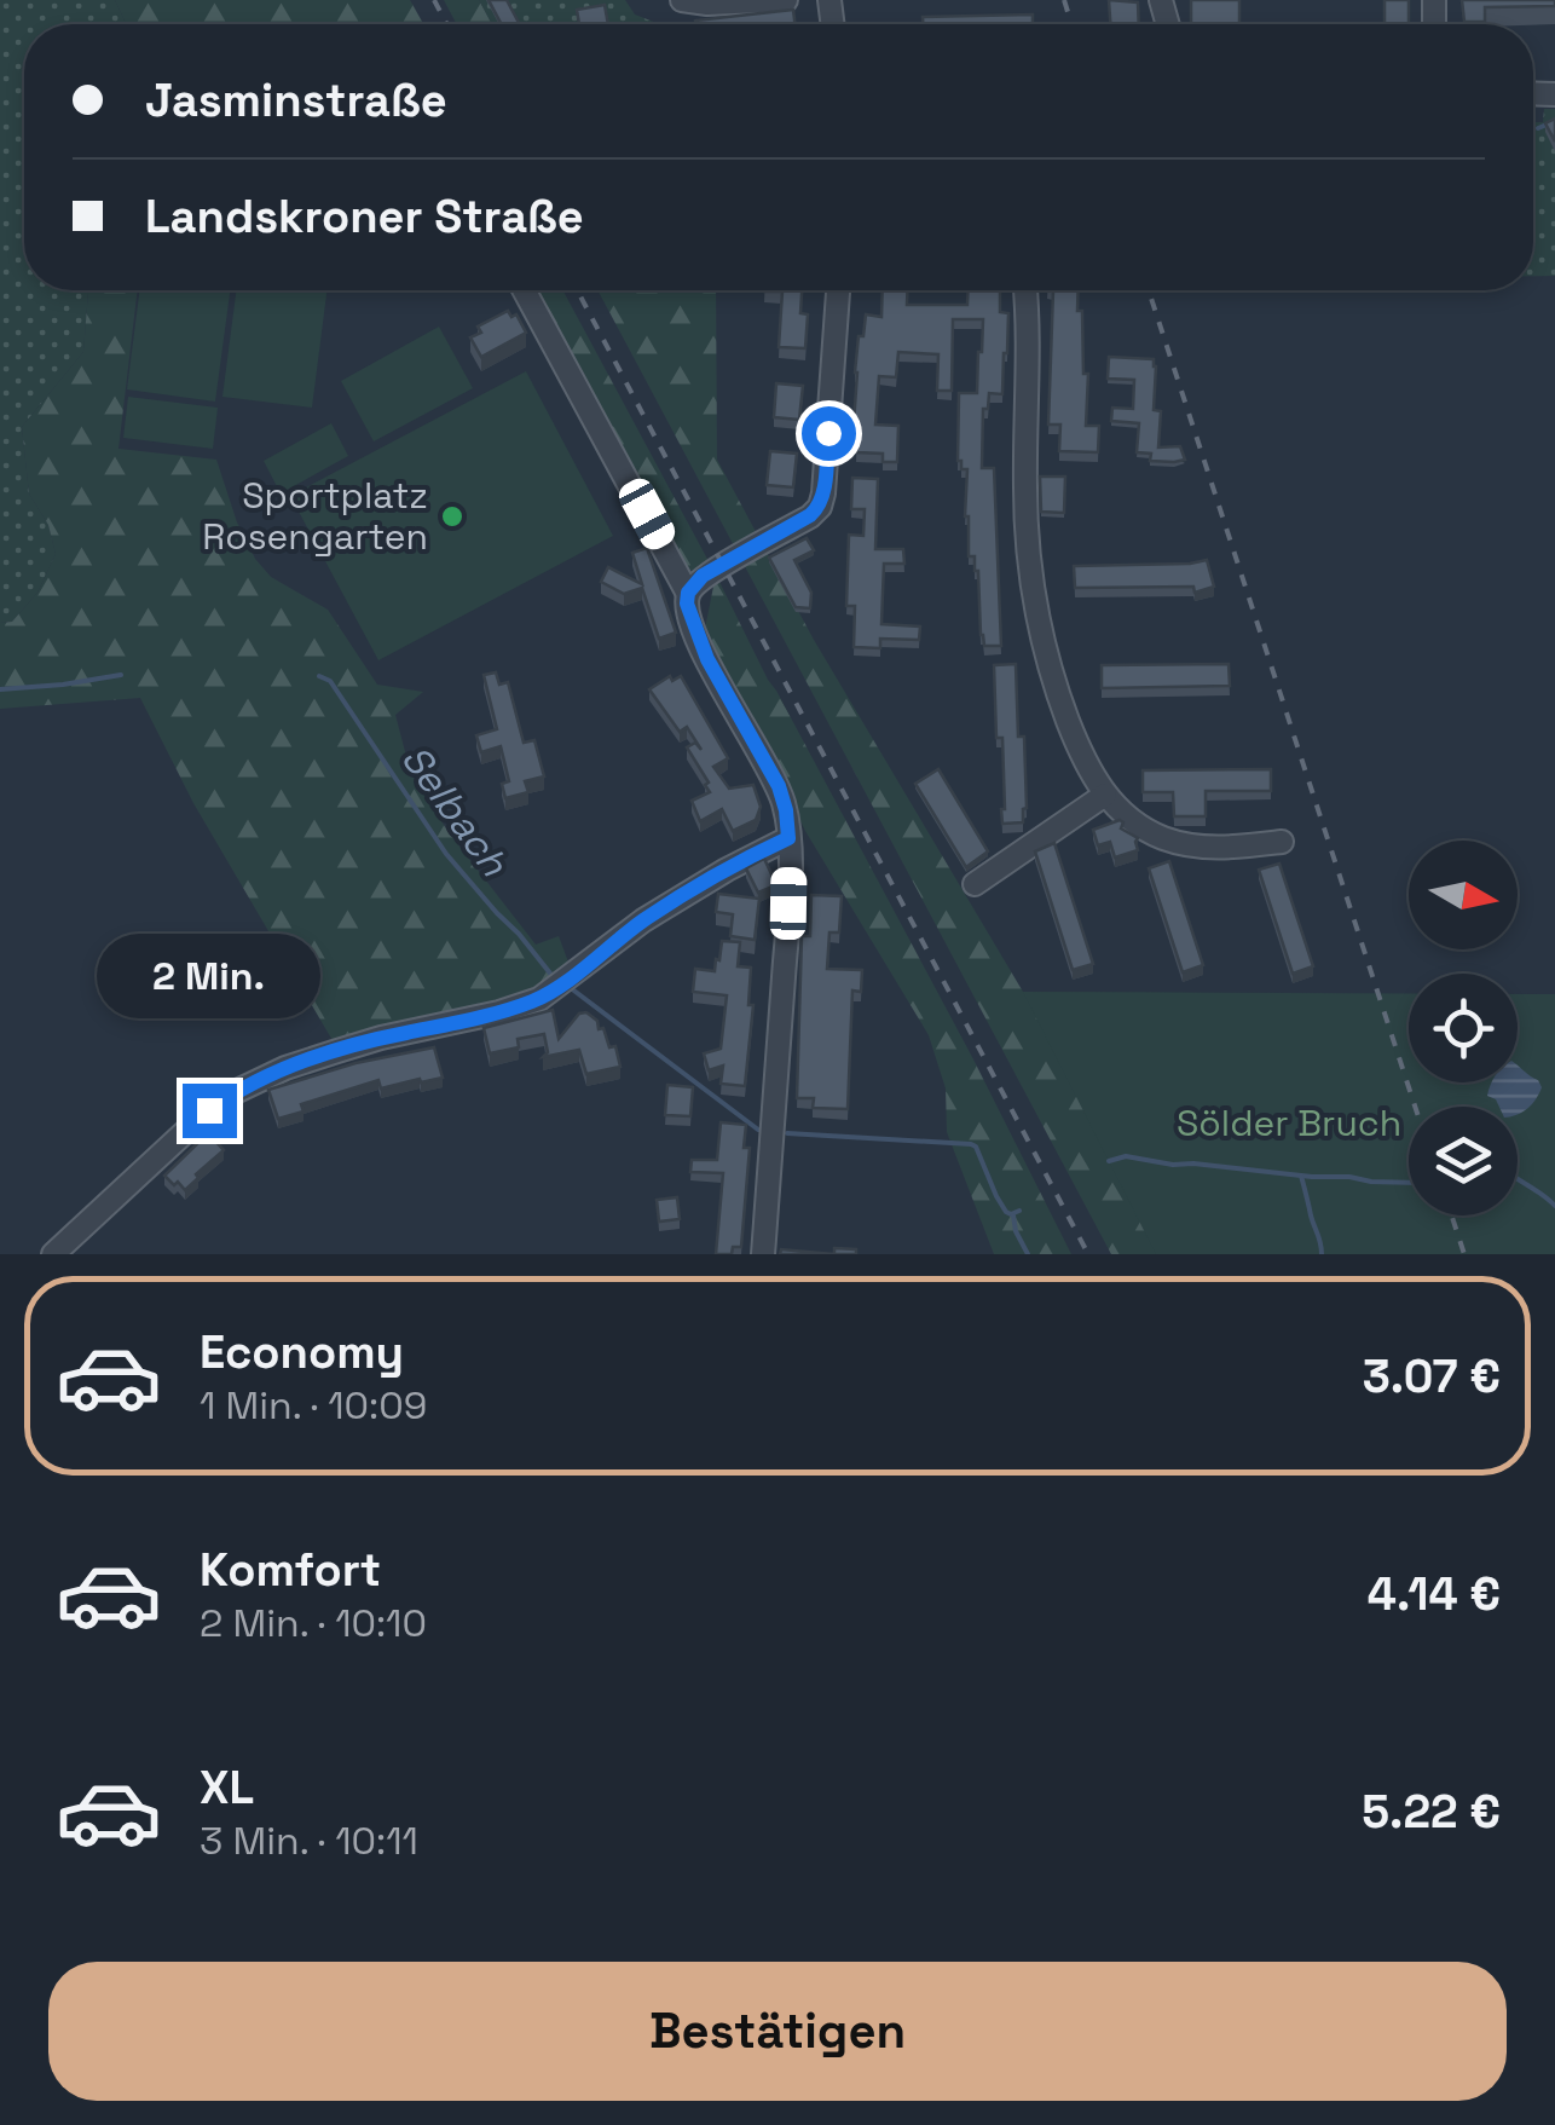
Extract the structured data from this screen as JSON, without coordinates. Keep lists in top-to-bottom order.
{
  "water": ["Selbach"],
  "parks": ["Sölder Bruch"],
  "places": ["Sportplatz Rosengarten"],
  "north": "right",
  "page": {
    "banner": ["Jasminstraße", "Landskroner Straße"],
    "bubble": "2 Min.",
    "list": [
      {
        "name": "Economy",
        "note": "1 Min. · 10:09",
        "value": "3.07 €"
      },
      {
        "name": "Komfort",
        "note": "2 Min. · 10:10",
        "value": "4.14 €"
      },
      {
        "name": "XL",
        "note": "3 Min. · 10:11",
        "value": "5.22 €"
      }
    ],
    "buttons": "Bestätigen"
  }
}
